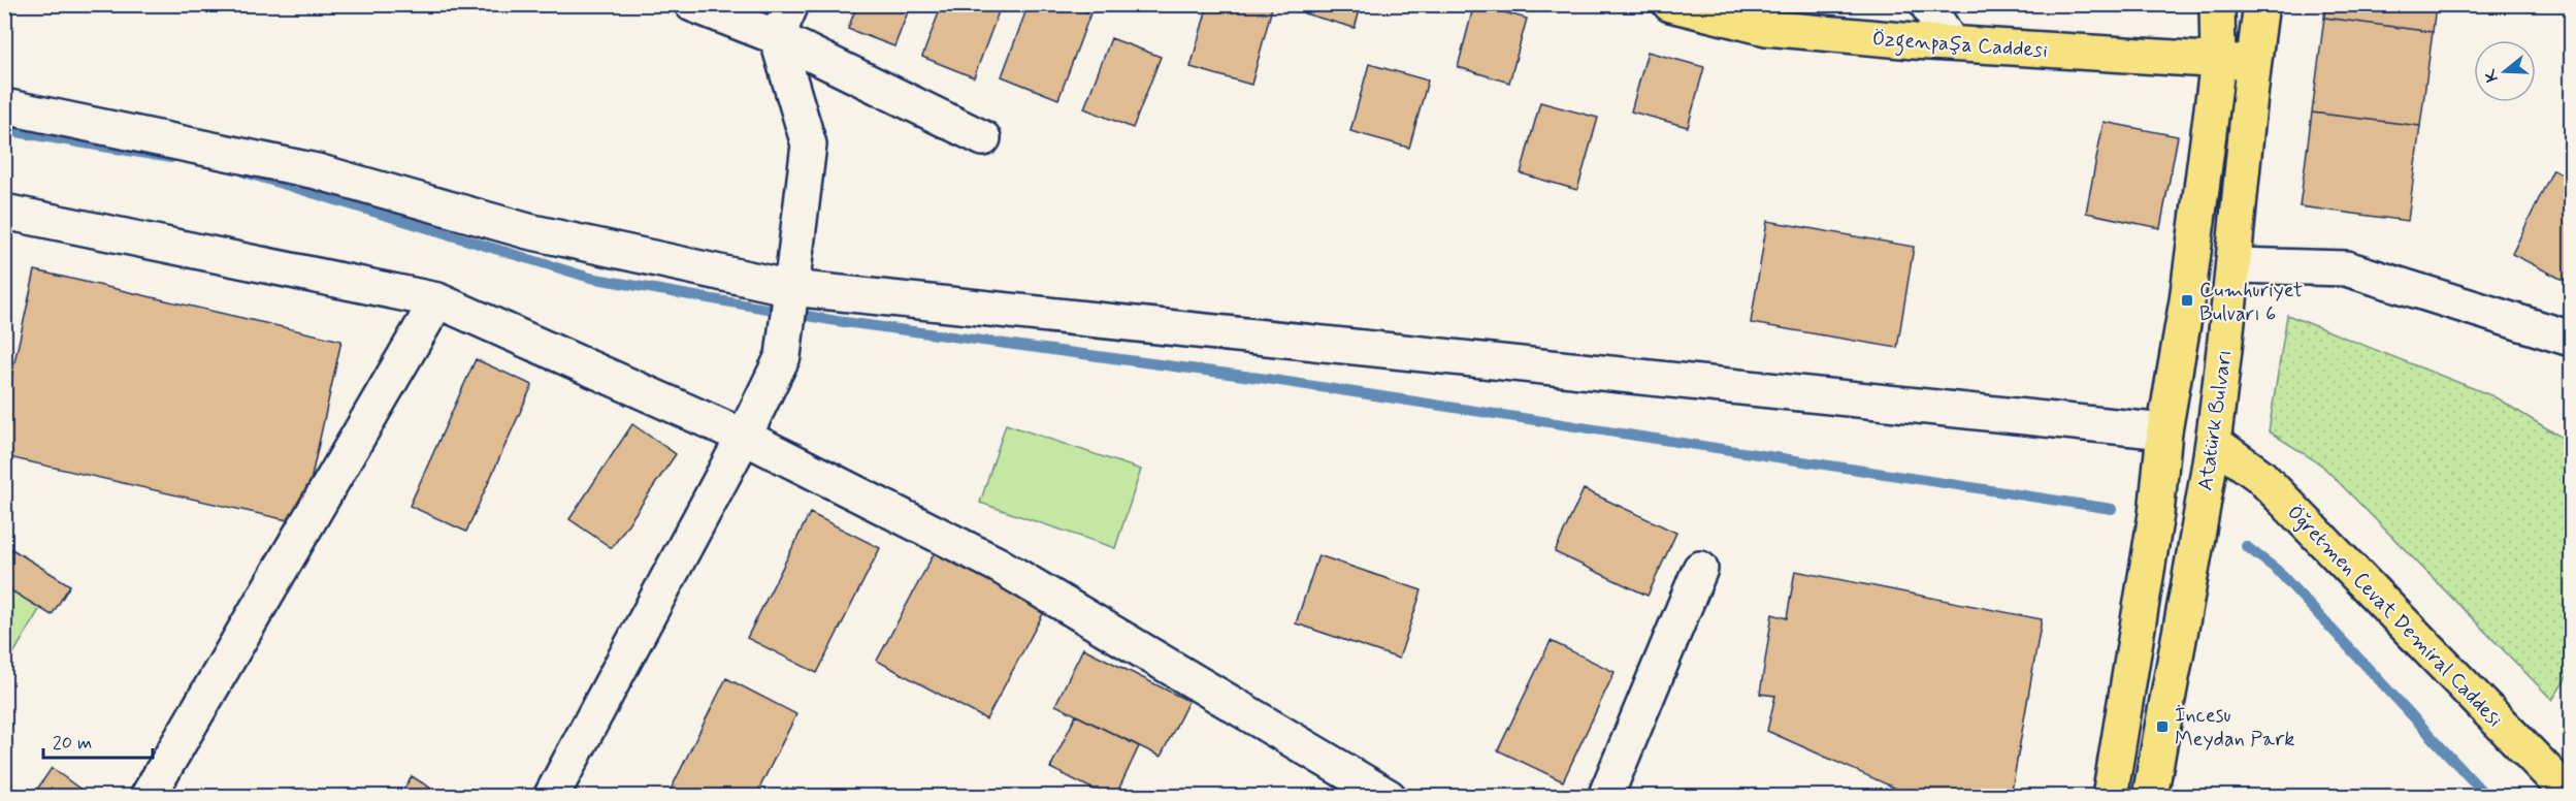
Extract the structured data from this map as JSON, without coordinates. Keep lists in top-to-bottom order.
{
  "streets": {
    "main road": ["Özgenpaşa Caddesi", "Atatürk Bulvarı", "Öğretmen Cevat Demiral Caddesi"]
  },
  "crossings": [
    ["Özgenpaşa Caddesi", "Atatürk Bulvarı"],
    ["Atatürk Bulvarı", "Öğretmen Cevat Demiral Caddesi"]
  ],
  "places": {
    "transit": ["Cumhuriyet Bulvarı 6", "İncesu Meydan Park"]
  },
  "scale_bar": "20 m",
  "north": "left"
}
